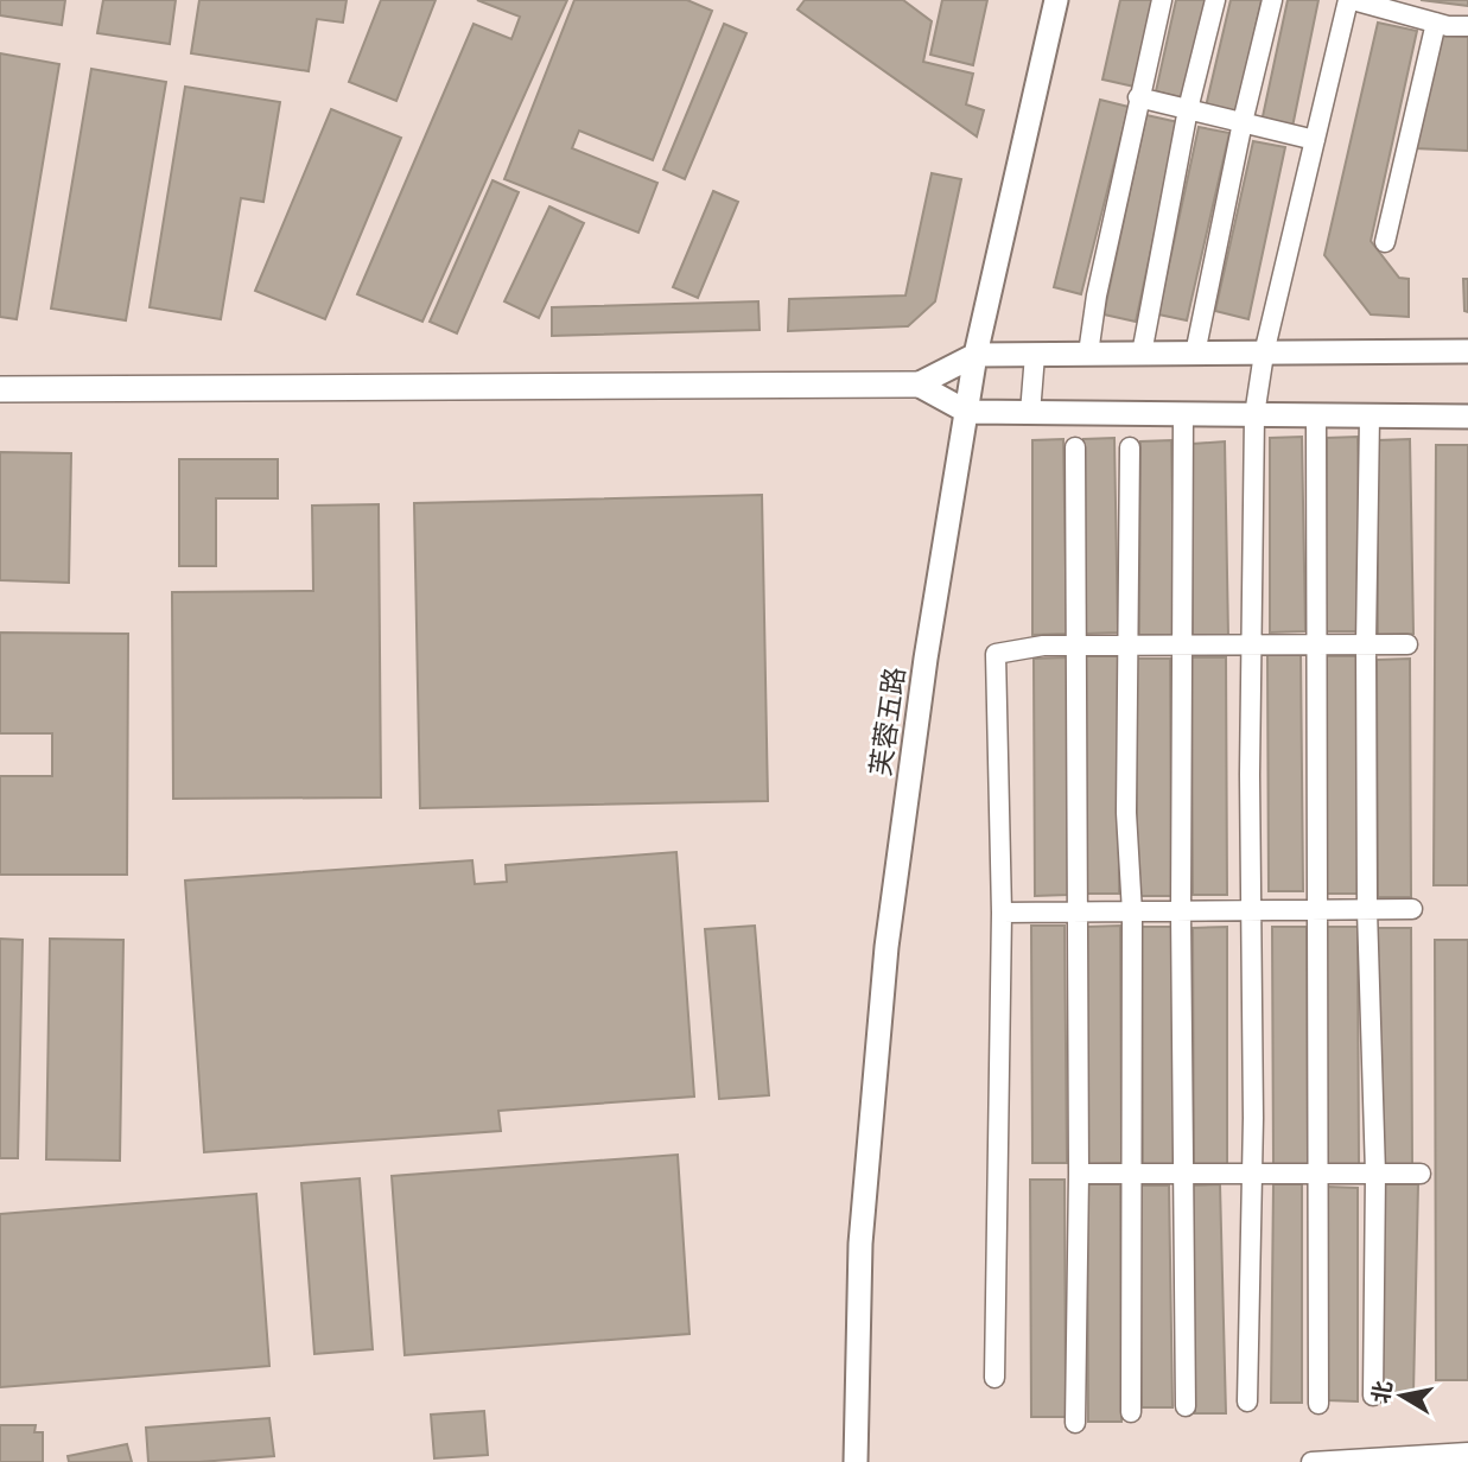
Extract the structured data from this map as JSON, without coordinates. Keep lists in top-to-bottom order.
{
  "streets": {
    "street": ["芙蓉五路"]
  },
  "north": "left"
}
